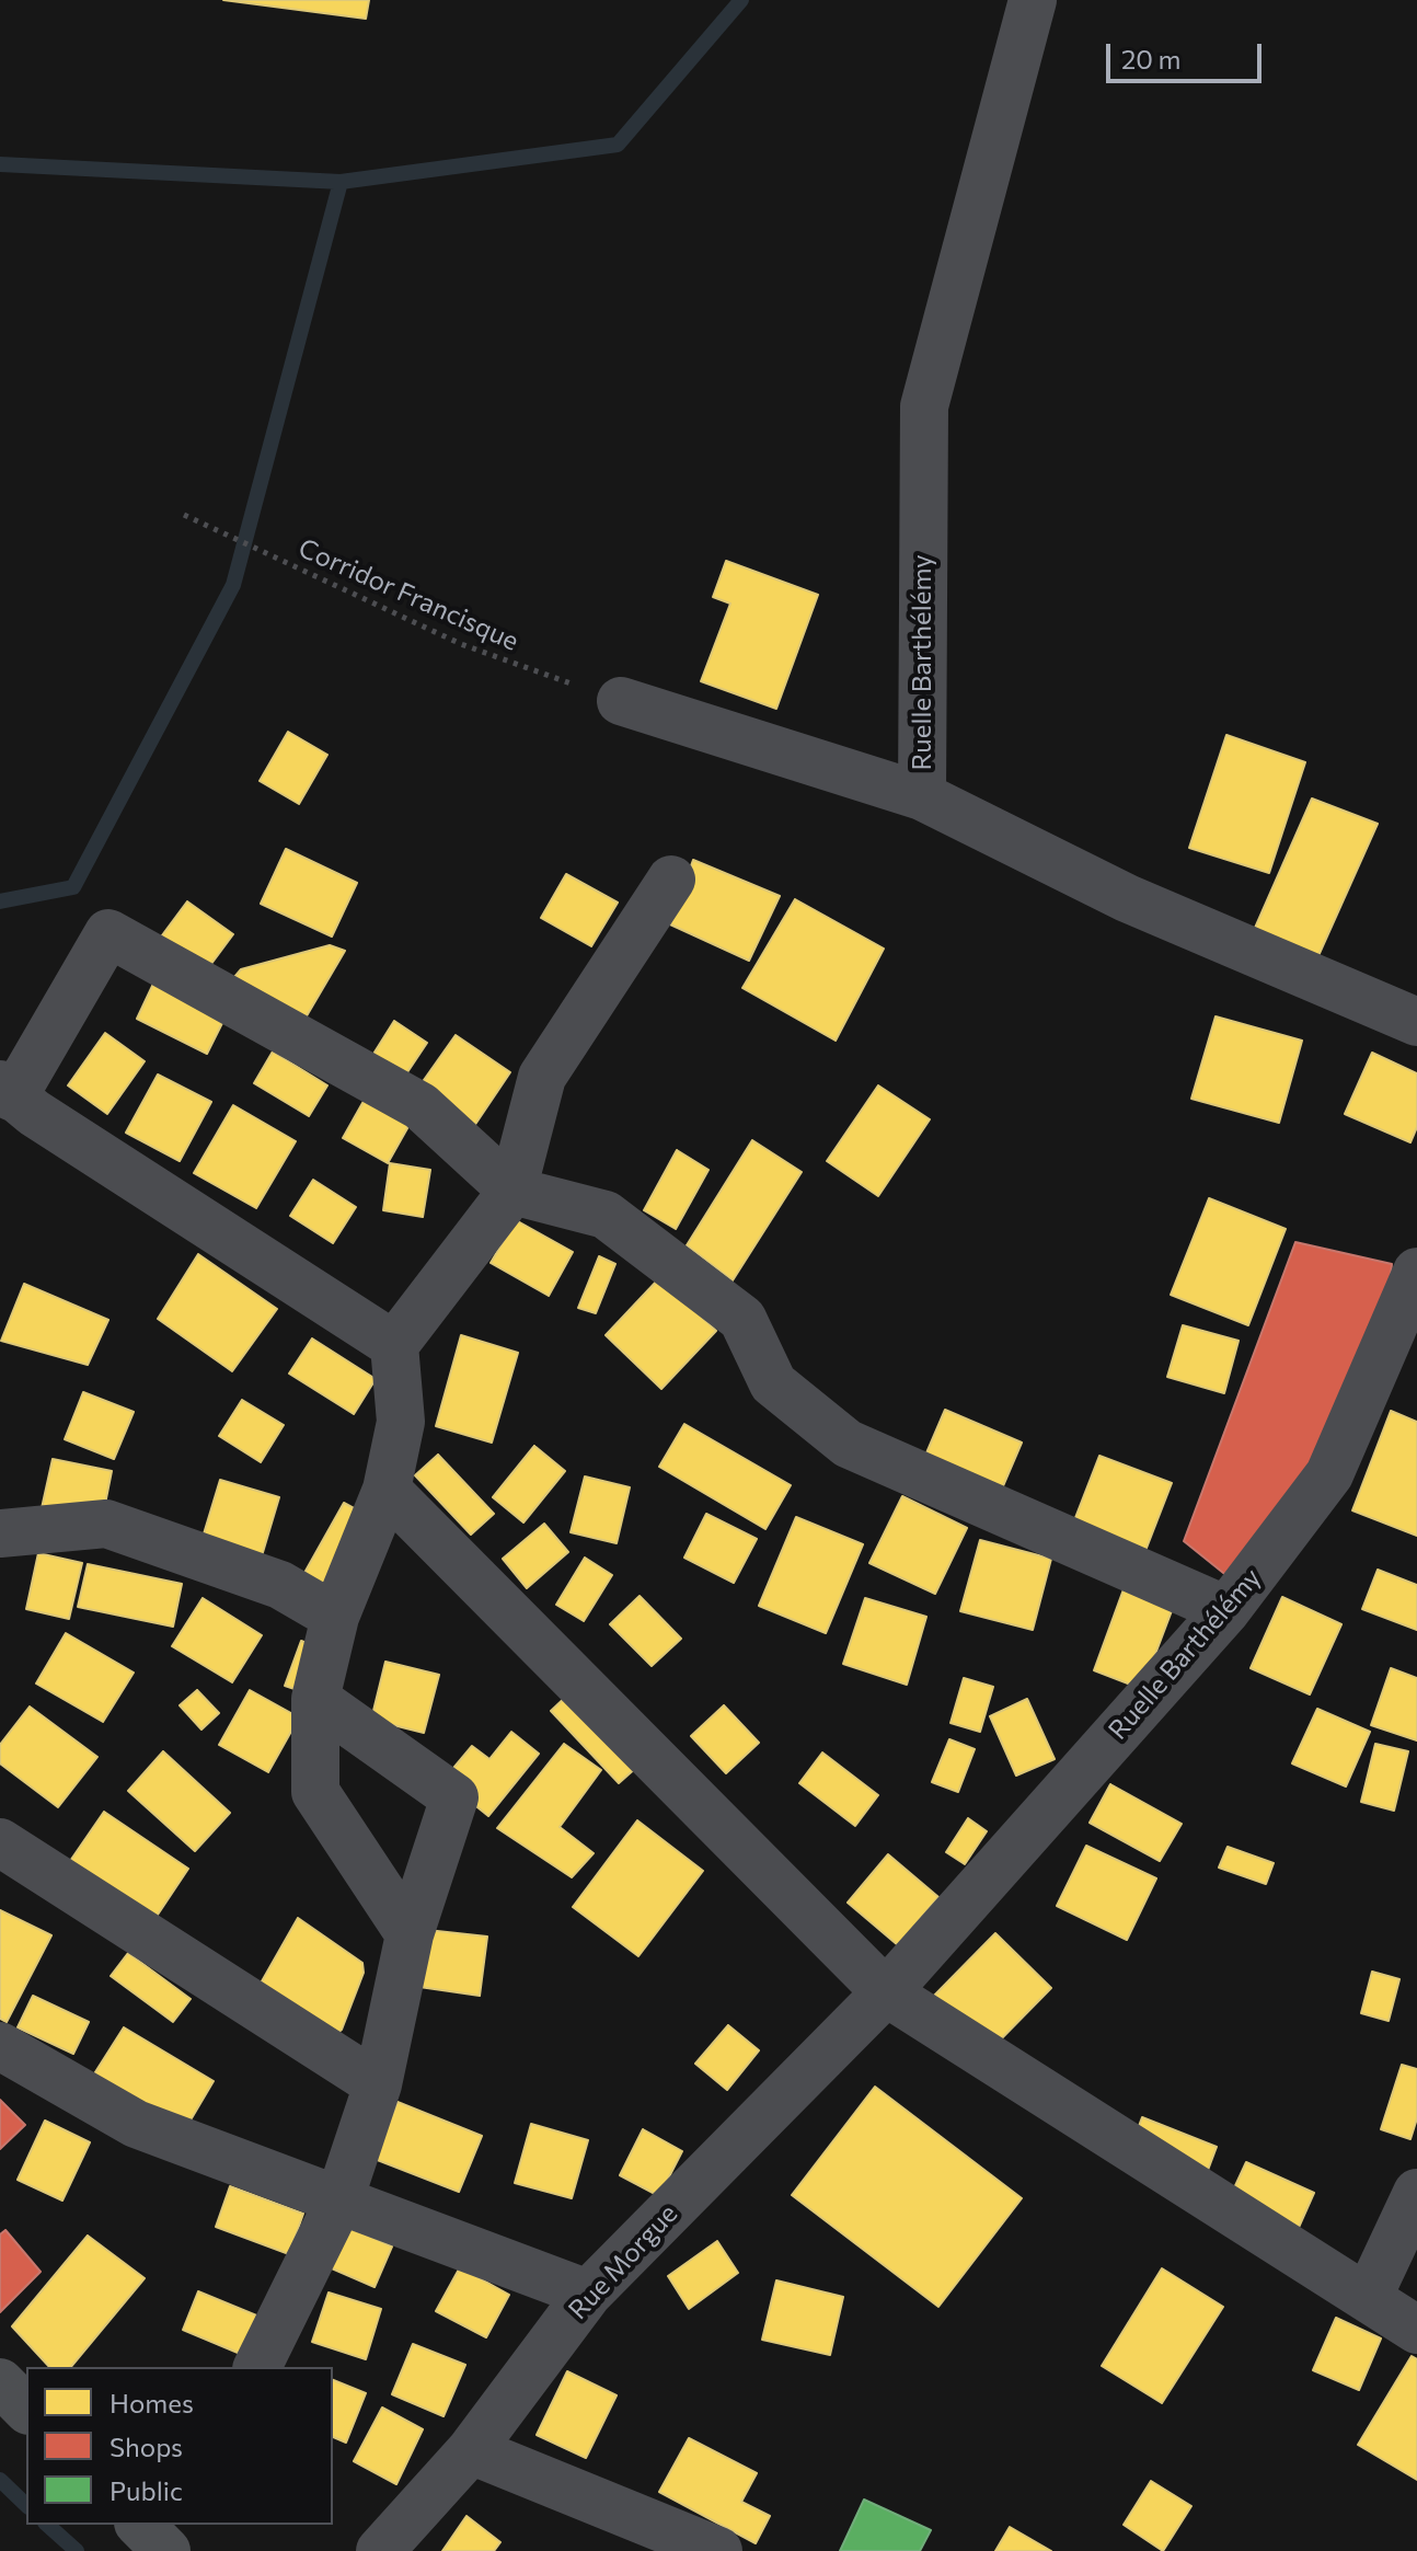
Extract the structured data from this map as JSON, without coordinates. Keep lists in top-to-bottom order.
{
  "streets": {
    "street": ["Ruelle Barthélémy", "Rue Morgue"],
    "path": ["Corridor Francisque"]
  },
  "crossings": [
    ["Ruelle Barthélémy", "Rue Morgue"]
  ],
  "legend": ["Homes", "Shops", "Public"],
  "scale_bar": "20 m"
}
